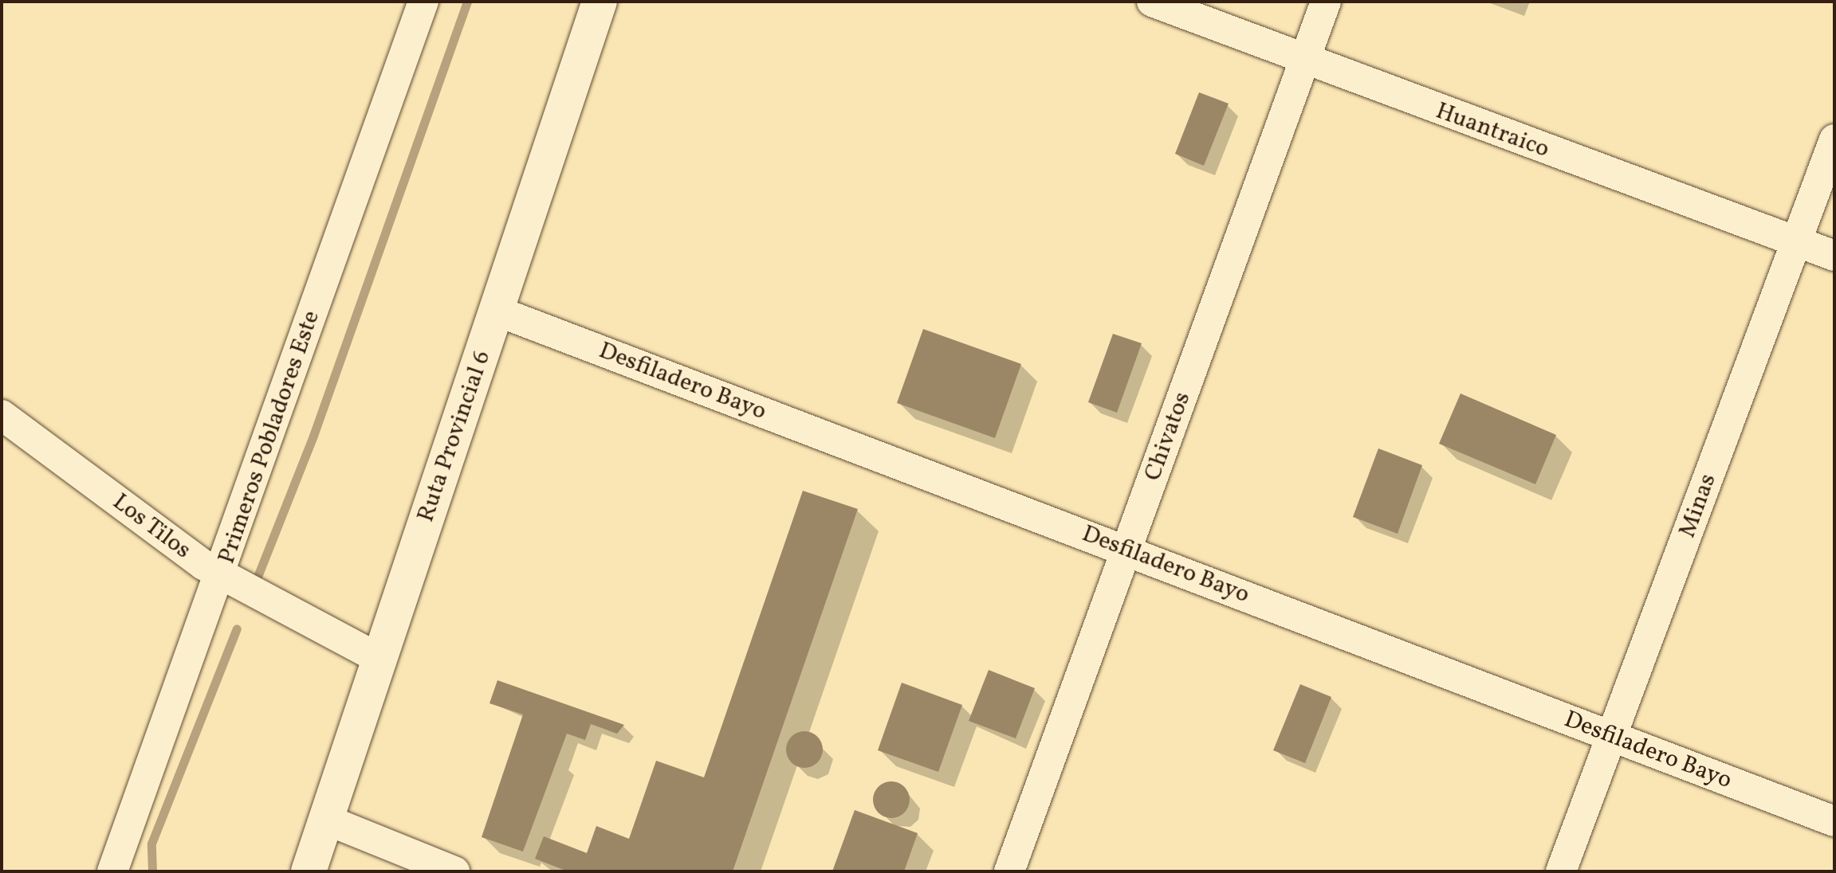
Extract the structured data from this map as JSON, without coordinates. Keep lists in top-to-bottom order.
{
  "streets": {
    "main road": ["Ruta Provincial 6"],
    "street": [
      "Huantraico",
      "Desfiladero Bayo",
      "Chivatos",
      "Primeros Pobladores Este",
      "Minas",
      "Los Tilos"
    ]
  },
  "crossings": [
    ["Huantraico", "Chivatos"],
    ["Huantraico", "Minas"],
    ["Desfiladero Bayo", "Ruta Provincial 6"],
    ["Desfiladero Bayo", "Chivatos"],
    ["Desfiladero Bayo", "Minas"],
    ["Ruta Provincial 6", "Los Tilos"],
    ["Primeros Pobladores Este", "Los Tilos"]
  ]
}
